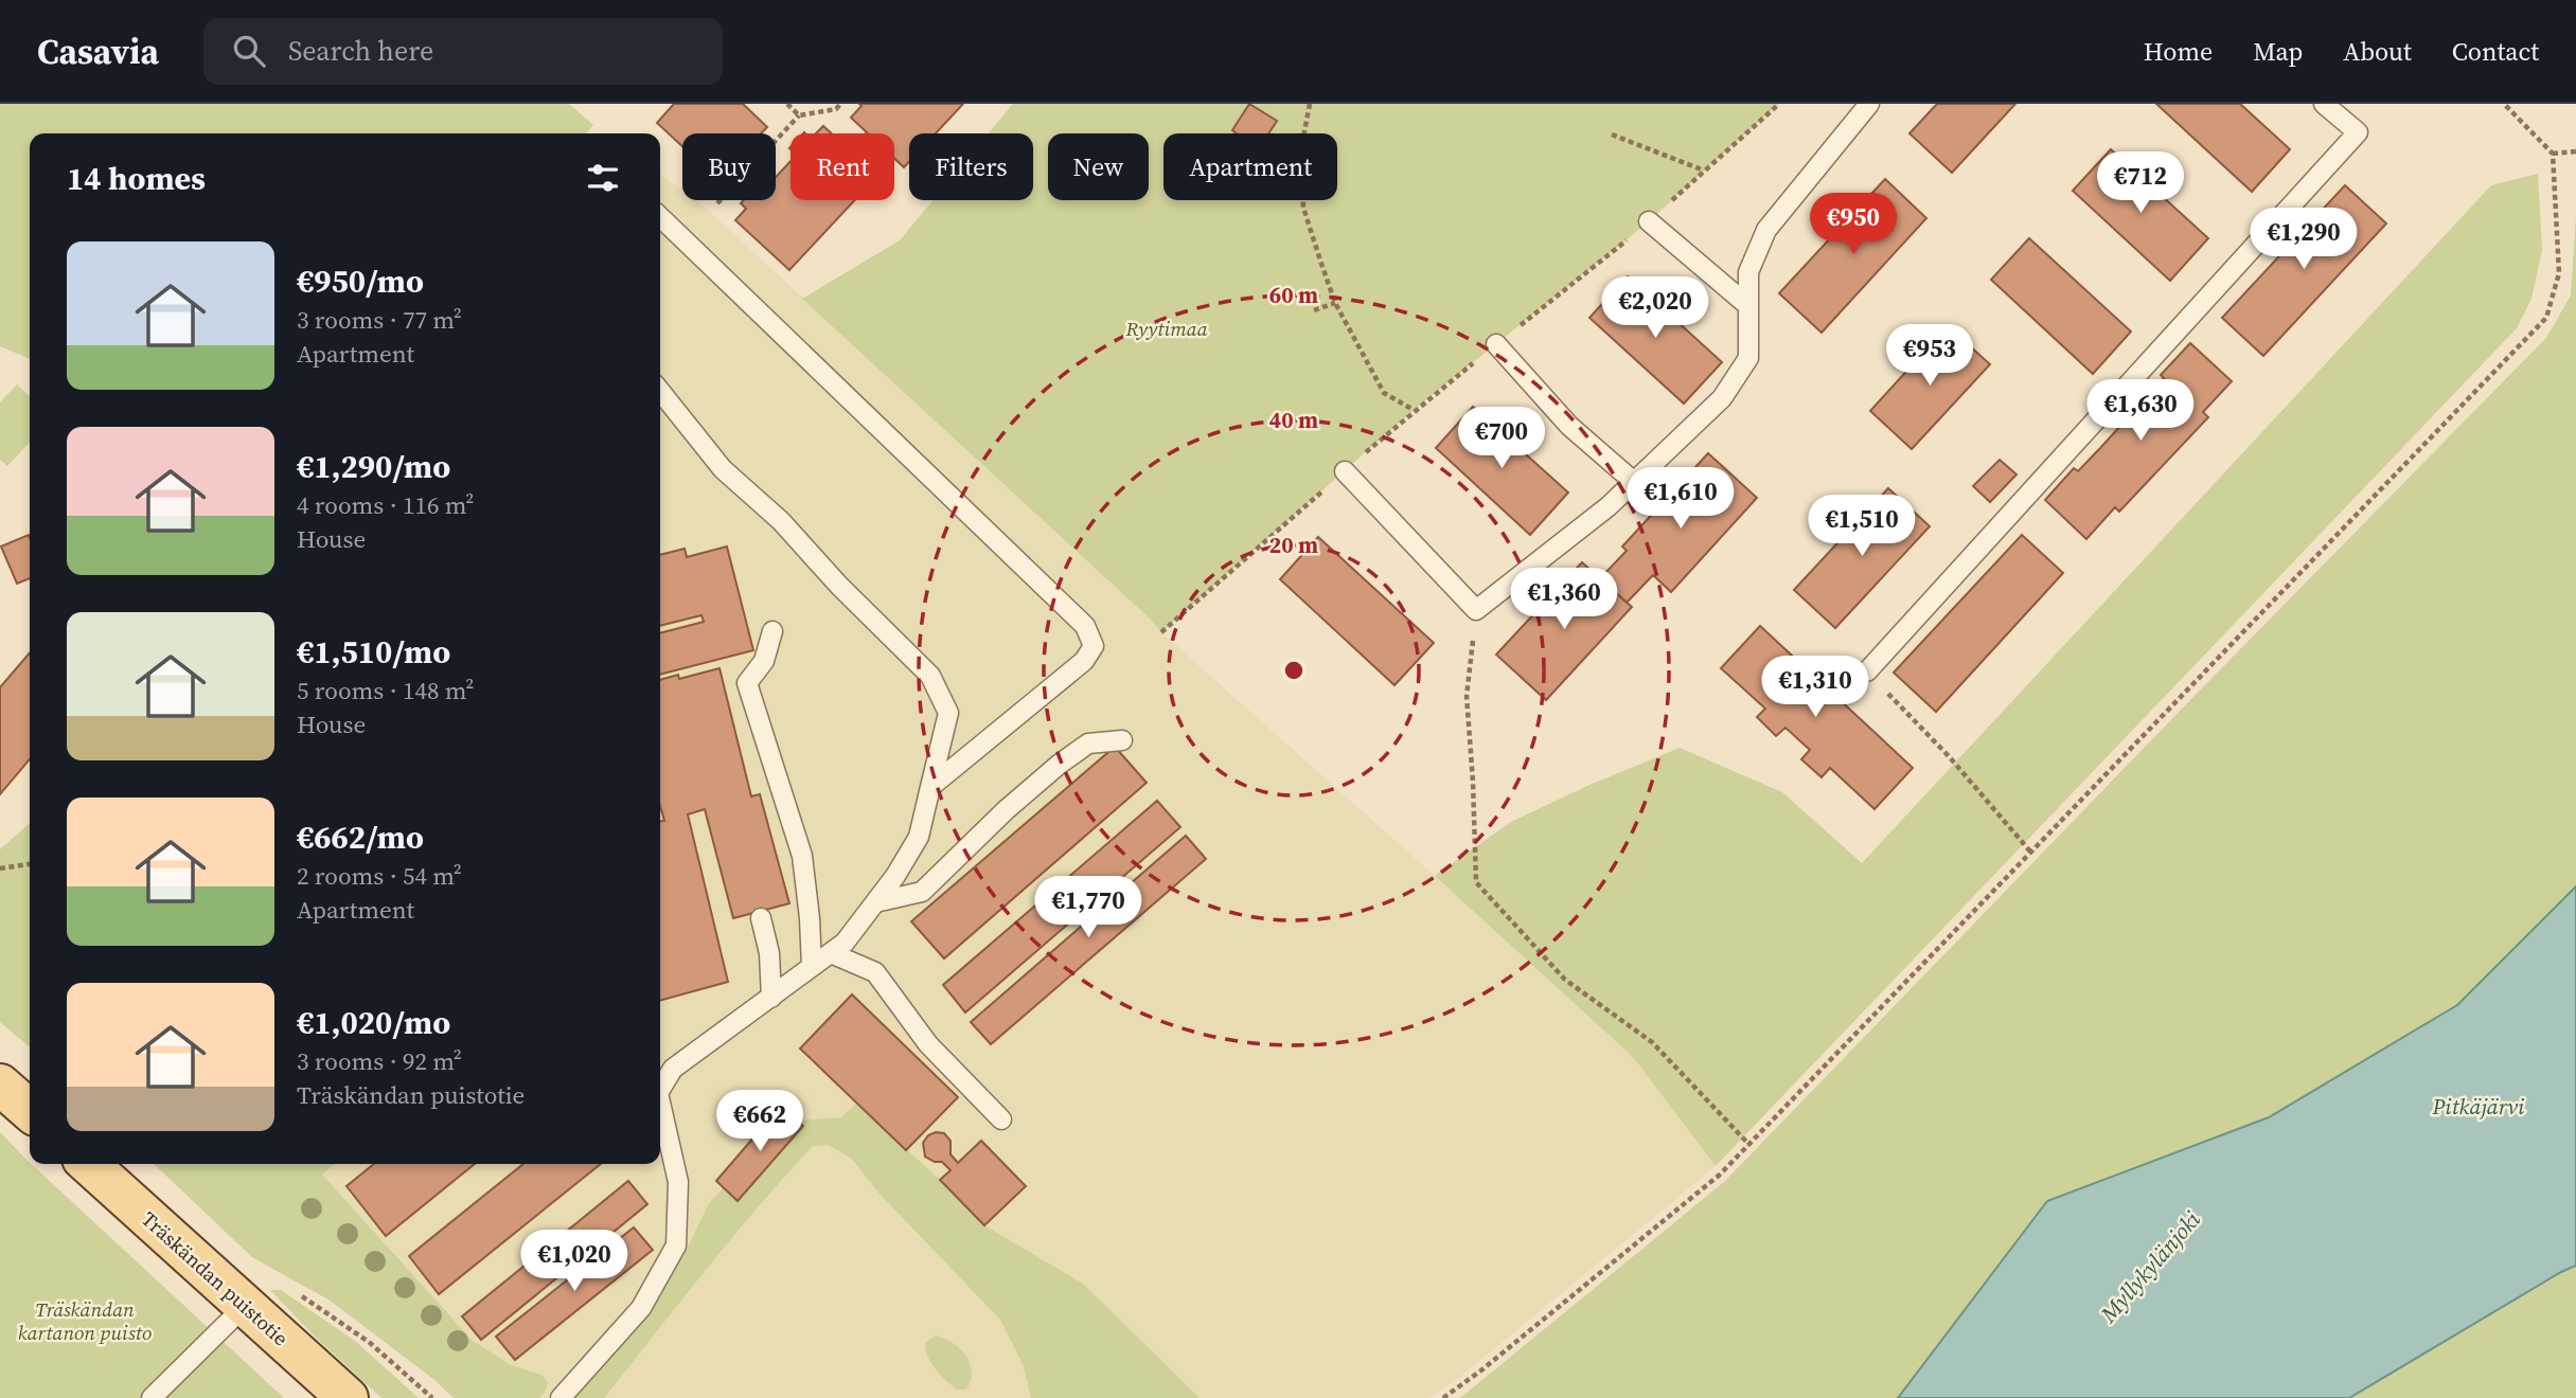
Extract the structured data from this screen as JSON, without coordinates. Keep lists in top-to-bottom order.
{
  "streets": {
    "main road": ["Träskändan puistotie"]
  },
  "water": ["Pitkäjärvi", "Myllykylänjoki"],
  "parks": ["Ryytimaa", "Träskändan kartanon puisto"],
  "page": {
    "header": "Casavia",
    "search": "Search here",
    "nav": [
      "Home",
      "Map",
      "About",
      "Contact"
    ],
    "chip": [
      "Buy",
      "Rent",
      "Filters",
      "New",
      "Apartment"
    ],
    "heading": "14 homes",
    "price": [
      "€712",
      "€950",
      "€1,290",
      "€2,020",
      "€953",
      "€1,630",
      "€700",
      "€1,610",
      "€1,510",
      "€1,360",
      "€1,310",
      "€1,770",
      "€662",
      "€1,020"
    ],
    "list": [
      {
        "name": "€950/mo",
        "note": "3 rooms · 77 m² · Apartment"
      },
      {
        "name": "€1,290/mo",
        "note": "4 rooms · 116 m² · House"
      },
      {
        "name": "€1,510/mo",
        "note": "5 rooms · 148 m² · House"
      },
      {
        "name": "€662/mo",
        "note": "2 rooms · 54 m² · Apartment"
      },
      {
        "name": "€1,020/mo",
        "note": "3 rooms · 92 m² · Träskändan puistotie"
      }
    ]
  },
  "rings": ["60 m", "40 m", "20 m"]
}
